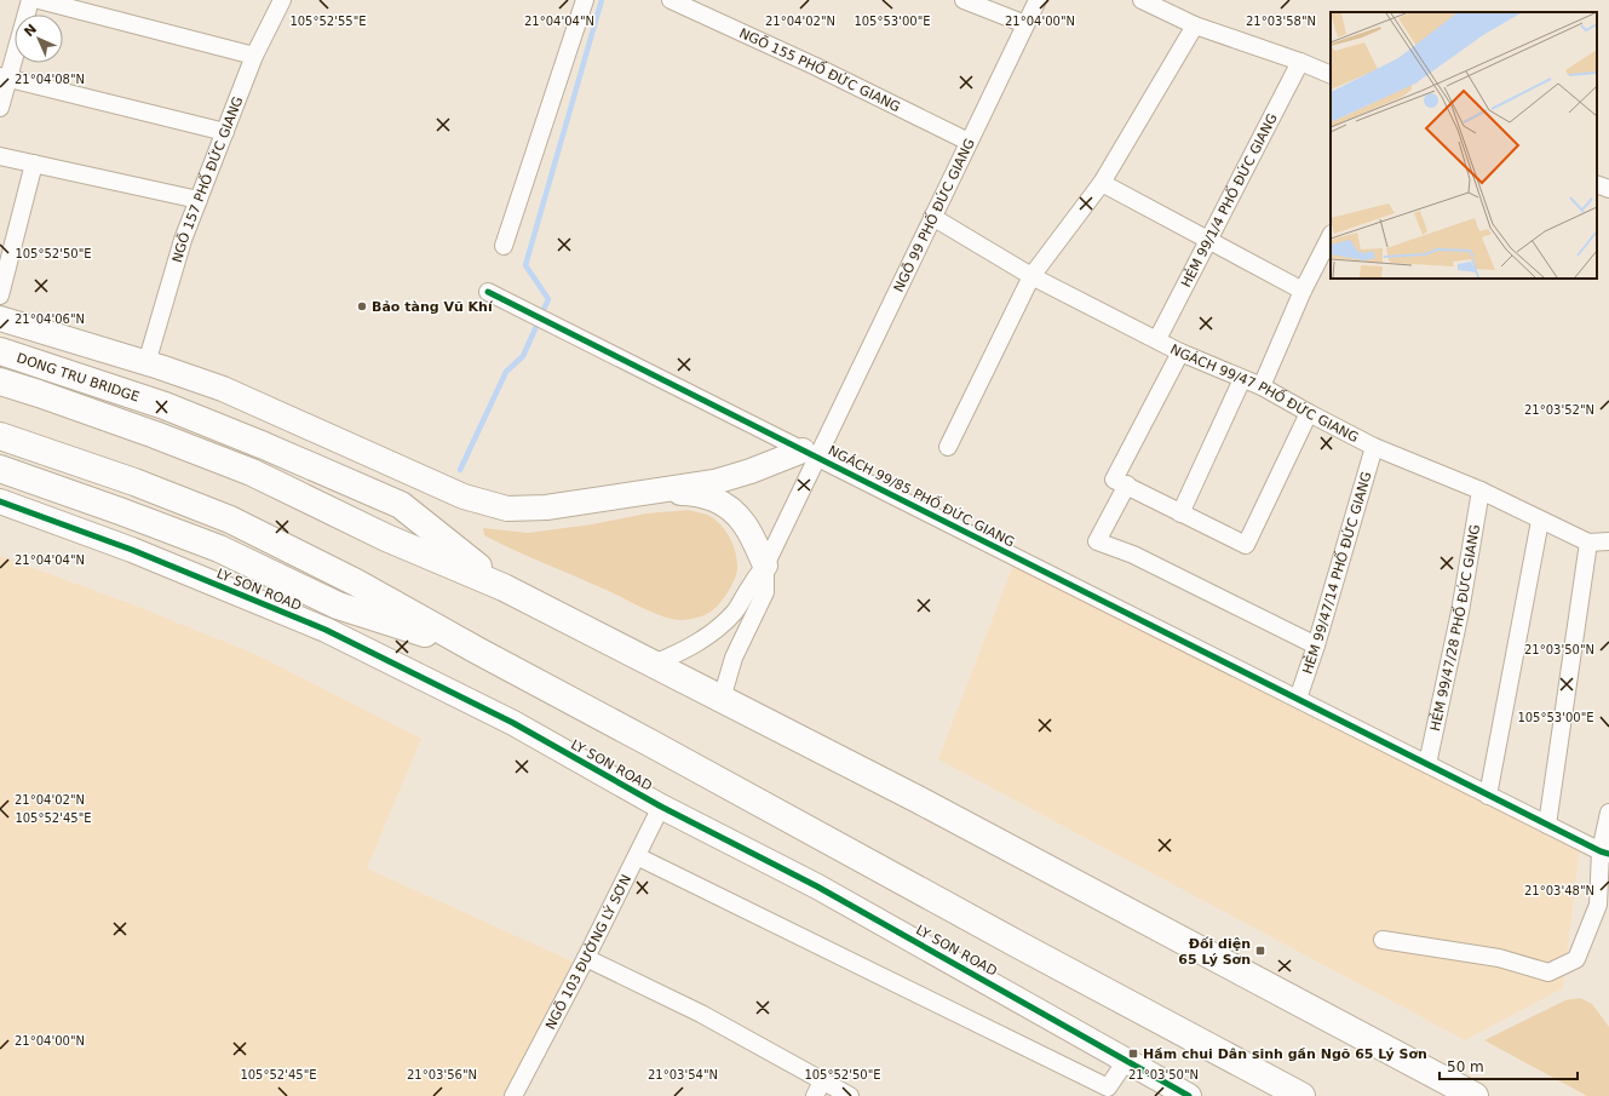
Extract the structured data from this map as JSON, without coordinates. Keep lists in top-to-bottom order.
{
  "streets": {
    "highway": ["DONG TRU BRIDGE", "LY SON ROAD"],
    "street": [
      "NGÕ 155 PHỐ ĐỨC GIANG",
      "NGÕ 157 PHỐ ĐỨC GIANG",
      "HẺM 99/1/4 PHỐ ĐỨC GIANG",
      "NGÕ 99 PHỐ ĐỨC GIANG",
      "NGÁCH 99/47 PHỐ ĐỨC GIANG",
      "NGÁCH 99/85 PHỐ ĐỨC GIANG",
      "HẺM 99/47/14 PHỐ ĐỨC GIANG",
      "HẺM 99/47/28 PHỐ ĐỨC GIANG",
      "NGÕ 103 ĐƯỜNG LÝ SƠN"
    ]
  },
  "crossings": [
    ["NGÕ 155 PHỐ ĐỨC GIANG", "NGÕ 99 PHỐ ĐỨC GIANG"],
    ["HẺM 99/1/4 PHỐ ĐỨC GIANG", "NGÁCH 99/47 PHỐ ĐỨC GIANG"],
    ["NGÕ 99 PHỐ ĐỨC GIANG", "NGÁCH 99/47 PHỐ ĐỨC GIANG"],
    ["NGÕ 99 PHỐ ĐỨC GIANG", "NGÁCH 99/85 PHỐ ĐỨC GIANG"],
    ["NGÁCH 99/47 PHỐ ĐỨC GIANG", "HẺM 99/47/14 PHỐ ĐỨC GIANG"],
    ["NGÁCH 99/47 PHỐ ĐỨC GIANG", "HẺM 99/47/28 PHỐ ĐỨC GIANG"],
    ["NGÁCH 99/85 PHỐ ĐỨC GIANG", "HẺM 99/47/14 PHỐ ĐỨC GIANG"],
    ["NGÁCH 99/85 PHỐ ĐỨC GIANG", "HẺM 99/47/28 PHỐ ĐỨC GIANG"],
    ["LY SON ROAD", "NGÕ 103 ĐƯỜNG LÝ SƠN"]
  ],
  "places": {
    "other": ["Bảo tàng Vũ Khí"],
    "transit": ["Đối diện 65 Lý Sơn", "Hầm chui Dân sinh gần Ngõ 65 Lý Sơn"]
  },
  "scale_bar": "50 m",
  "north": "top left",
  "coordinates": [
    "105°52'55\"E",
    "21°04'04\"N",
    "21°04'02\"N",
    "105°53'00\"E",
    "21°03'58\"N",
    "21°04'00\"N",
    "21°04'08\"N",
    "105°52'50\"E",
    "21°04'06\"N",
    "21°03'52\"N",
    "21°03'50\"N",
    "105°52'45\"E",
    "21°03'48\"N",
    "21°03'56\"N",
    "21°03'54\"N"
  ]
}
